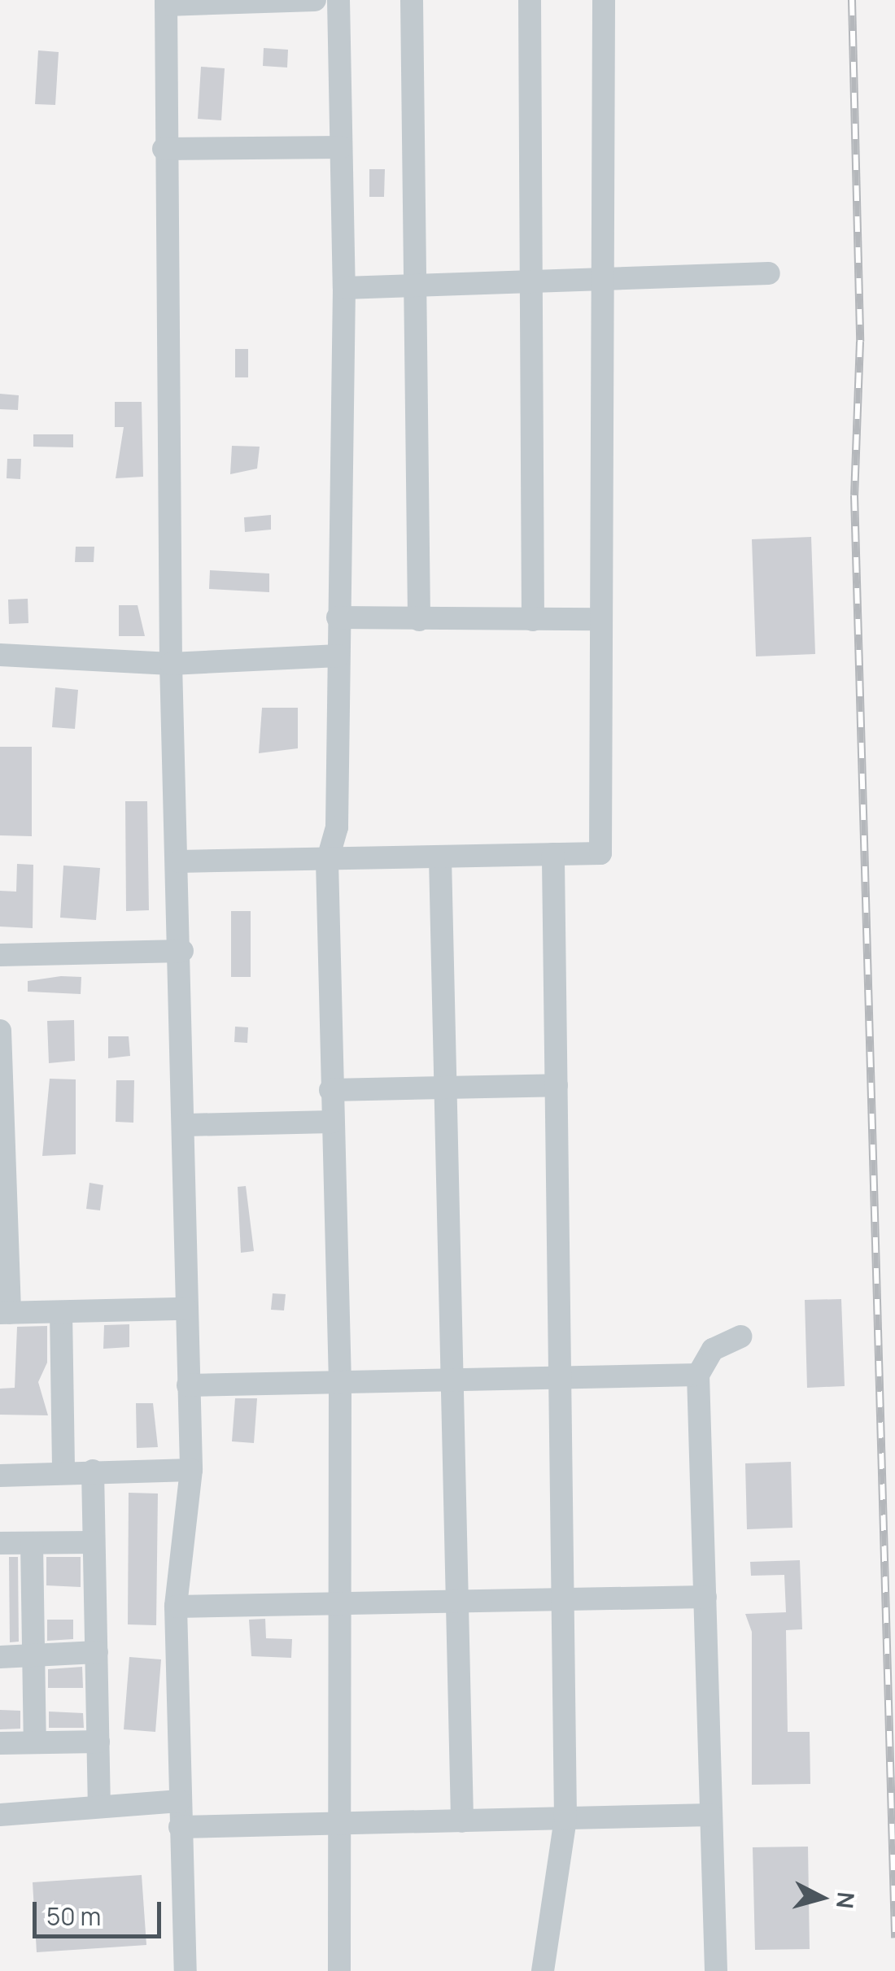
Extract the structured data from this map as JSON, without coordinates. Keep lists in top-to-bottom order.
{
  "scale_bar": "50 m",
  "north": "right"
}
